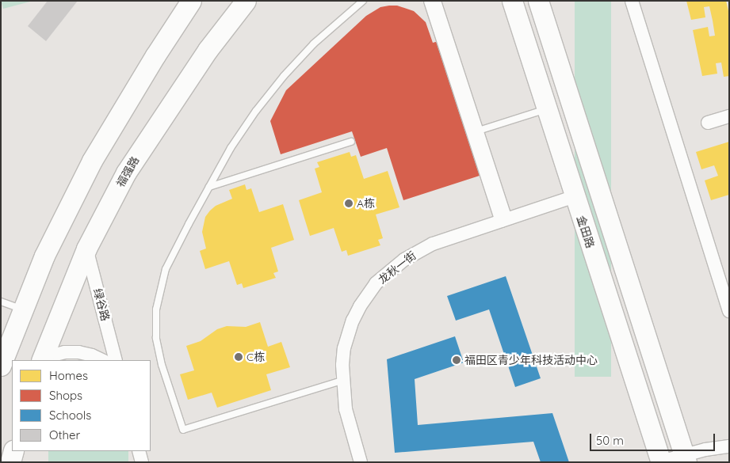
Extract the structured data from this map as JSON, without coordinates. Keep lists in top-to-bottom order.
{
  "streets": {
    "main road": ["福强路", "金田路"],
    "street": ["龙秋一街", "绿谷路"]
  },
  "crossings": [
    ["福强路", "绿谷路"],
    ["金田路", "龙秋一街"]
  ],
  "places": ["A栋", "C栋", "福田区青少年科技活动中心"],
  "legend": [
    "Homes",
    "Shops",
    "Schools",
    "Other"
  ],
  "scale_bar": "50 m"
}
